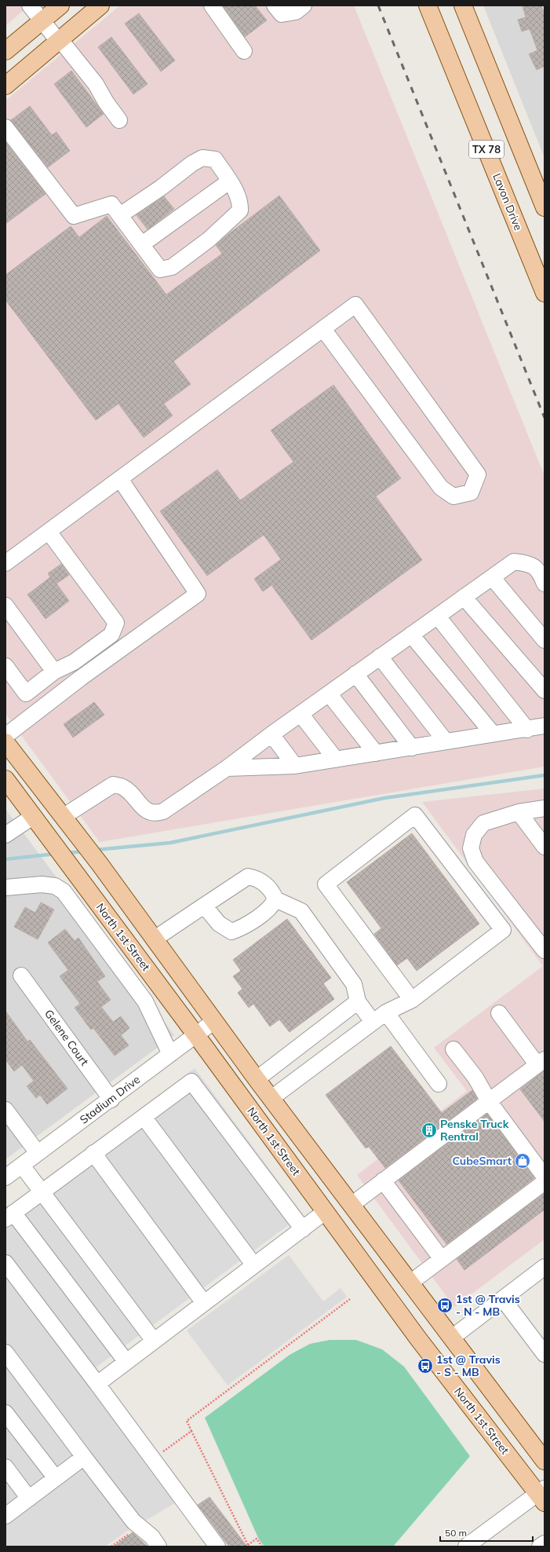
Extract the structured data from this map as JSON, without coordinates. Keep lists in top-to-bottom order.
{
  "streets": {
    "main road": ["TX 78", "Lavon Drive", "North 1st Street"],
    "street": ["Gelene Court", "Stadium Drive"]
  },
  "crossings": [
    ["North 1st Street", "Stadium Drive"],
    ["Gelene Court", "Stadium Drive"]
  ],
  "places": {
    "building": ["Penske Truck Rentral"],
    "shop": ["CubeSmart"],
    "bus stop": ["1st @ Travis - N - MB", "1st @ Travis - S - MB"]
  },
  "scale_bar": "50 m"
}
